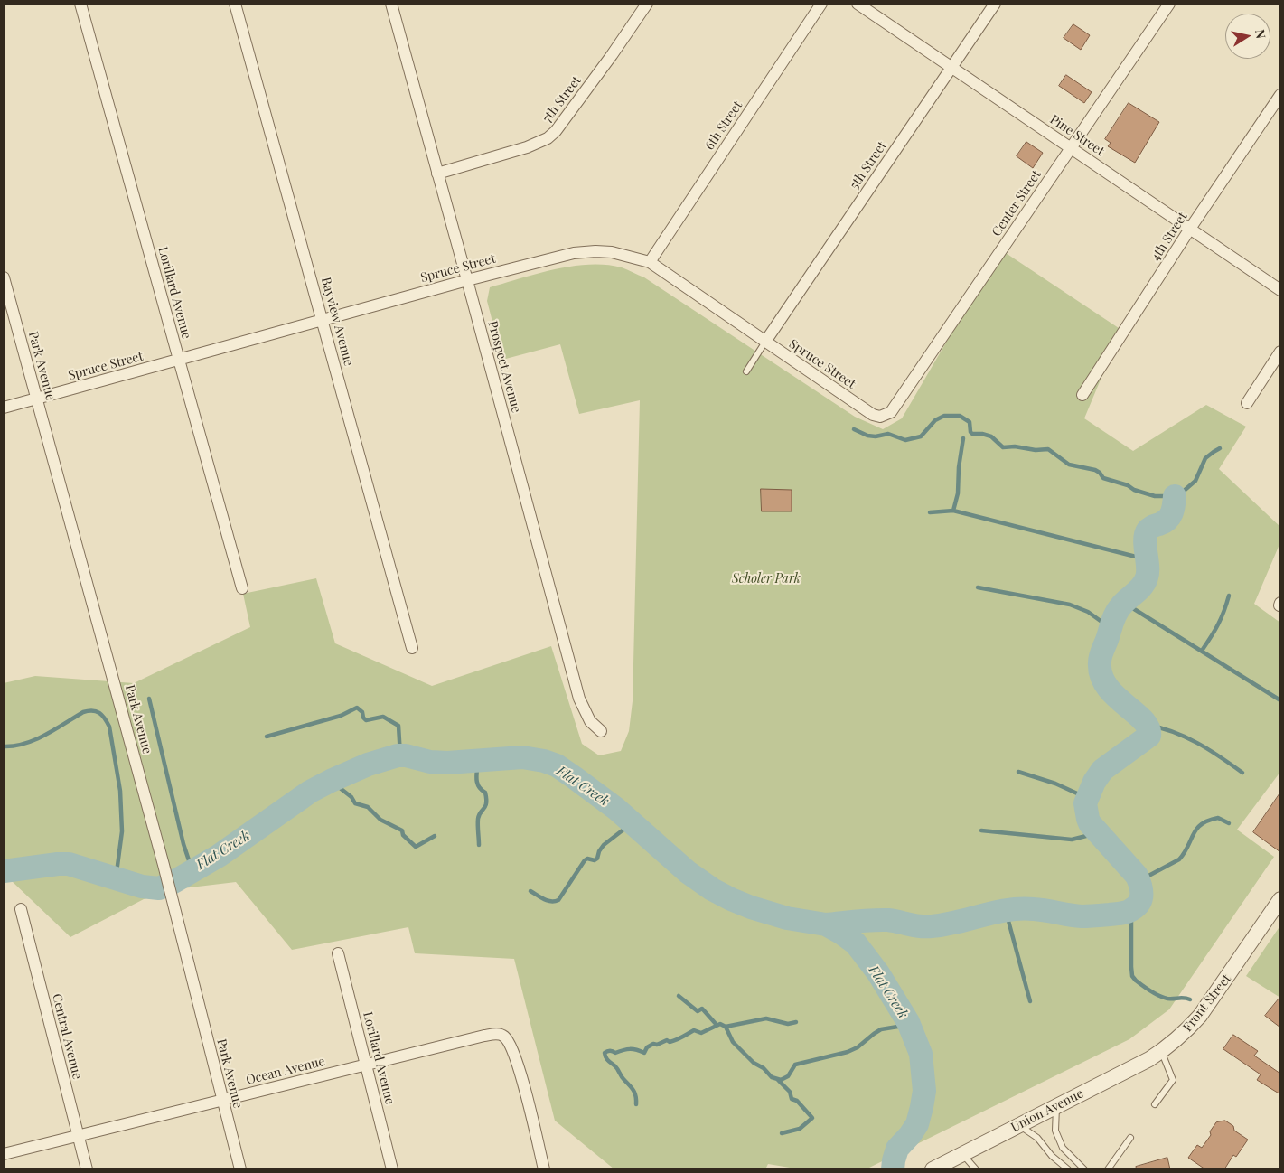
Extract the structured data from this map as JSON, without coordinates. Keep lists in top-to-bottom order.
{
  "streets": {
    "street": [
      "7th Street",
      "6th Street",
      "Pine Street",
      "5th Street",
      "Center Street",
      "4th Street",
      "Spruce Street",
      "Lorillard Avenue",
      "Bayview Avenue",
      "Park Avenue",
      "Prospect Avenue",
      "Front Street",
      "Central Avenue",
      "Ocean Avenue",
      "Union Avenue"
    ]
  },
  "crossings": [
    ["7th Street", "Prospect Avenue"],
    ["6th Street", "Spruce Street"],
    ["Pine Street", "5th Street"],
    ["Pine Street", "Center Street"],
    ["Pine Street", "4th Street"],
    ["5th Street", "Spruce Street"],
    ["Center Street", "Spruce Street"],
    ["Spruce Street", "Lorillard Avenue"],
    ["Spruce Street", "Bayview Avenue"],
    ["Spruce Street", "Park Avenue"],
    ["Spruce Street", "Prospect Avenue"],
    ["Lorillard Avenue", "Ocean Avenue"],
    ["Park Avenue", "Ocean Avenue"],
    ["Front Street", "Union Avenue"],
    ["Central Avenue", "Ocean Avenue"]
  ],
  "water": ["Flat Creek"],
  "parks": ["Scholer Park"],
  "north": "right"
}
